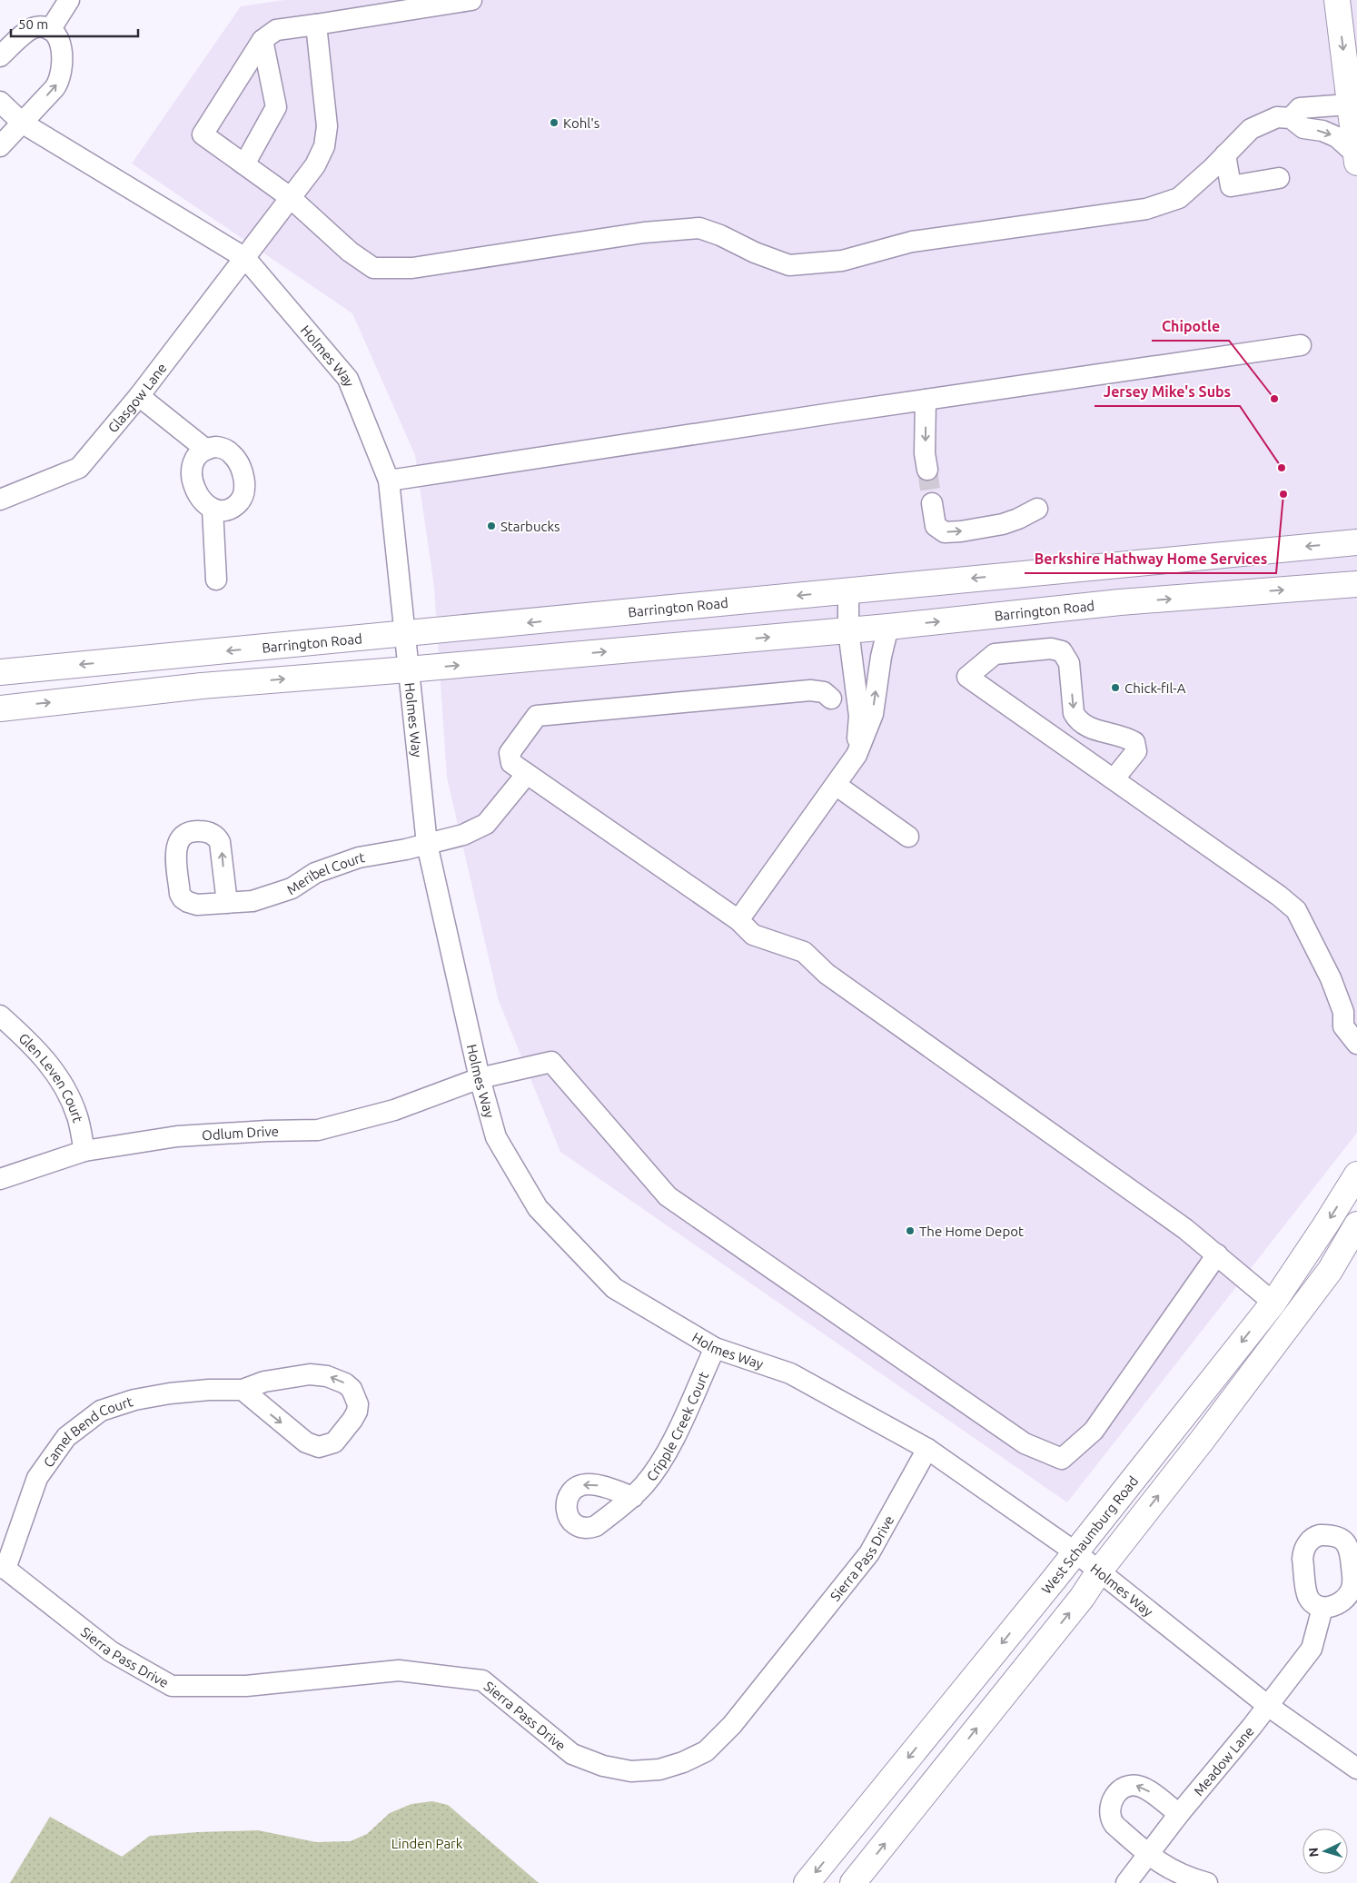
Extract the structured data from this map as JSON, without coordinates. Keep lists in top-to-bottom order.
{
  "streets": {
    "main road": ["Barrington Road", "West Schaumburg Road"],
    "street": [
      "Holmes Way",
      "Glasgow Lane",
      "Meribel Court",
      "Glen Leven Court",
      "Odlum Drive",
      "Cripple Creek Court",
      "Camel Bend Court",
      "Sierra Pass Drive",
      "Meadow Lane"
    ]
  },
  "crossings": [
    ["Holmes Way", "Glasgow Lane"],
    ["Holmes Way", "Barrington Road"],
    ["Holmes Way", "Meribel Court"],
    ["Holmes Way", "Odlum Drive"],
    ["Holmes Way", "Cripple Creek Court"],
    ["Holmes Way", "West Schaumburg Road"],
    ["Holmes Way", "Sierra Pass Drive"],
    ["Holmes Way", "Meadow Lane"],
    ["Glen Leven Court", "Odlum Drive"],
    ["Camel Bend Court", "Sierra Pass Drive"]
  ],
  "parks": ["Linden Park"],
  "places": [
    "Kohl's",
    "Chipotle",
    "Jersey Mike's Subs",
    "Berkshire Hathway Home Services",
    "Starbucks",
    "Chick-fil-A",
    "The Home Depot"
  ],
  "scale_bar": "50 m",
  "north": "left"
}
